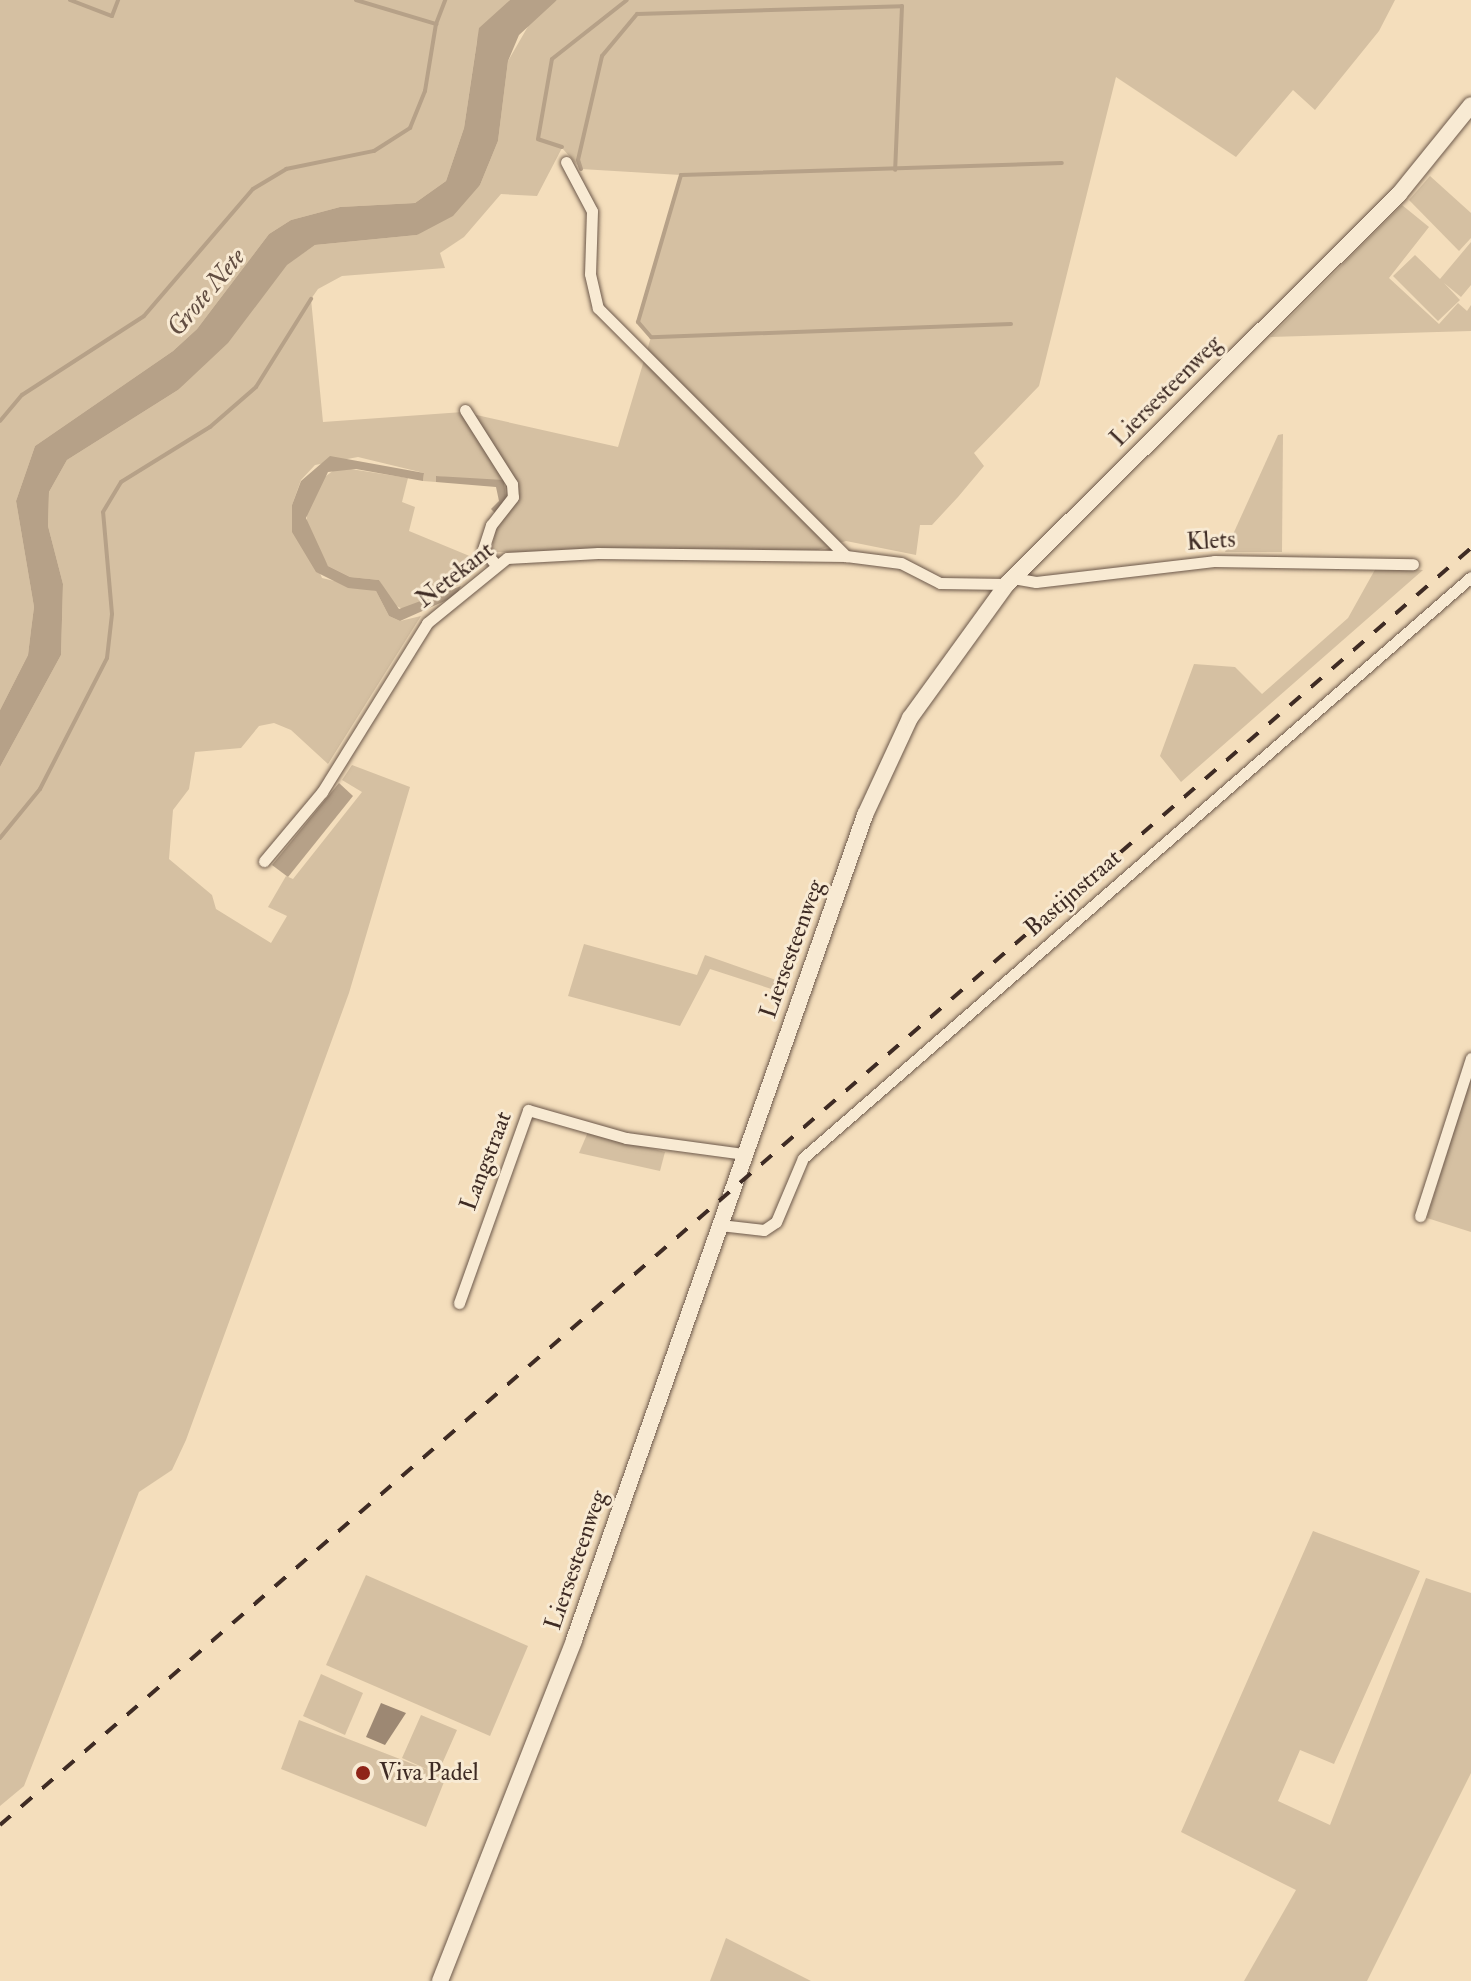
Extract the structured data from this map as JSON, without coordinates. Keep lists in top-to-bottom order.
{
  "streets": {
    "street": [
      "Liersesteenweg",
      "Klets",
      "Netekant",
      "Bastijnstraat",
      "Langstraat"
    ]
  },
  "crossings": [
    ["Liersesteenweg", "Klets"],
    ["Liersesteenweg", "Netekant"],
    ["Liersesteenweg", "Bastijnstraat"],
    ["Liersesteenweg", "Langstraat"],
    ["Klets", "Netekant"]
  ],
  "water": ["Grote Nete"],
  "places": ["Viva Padel"]
}
